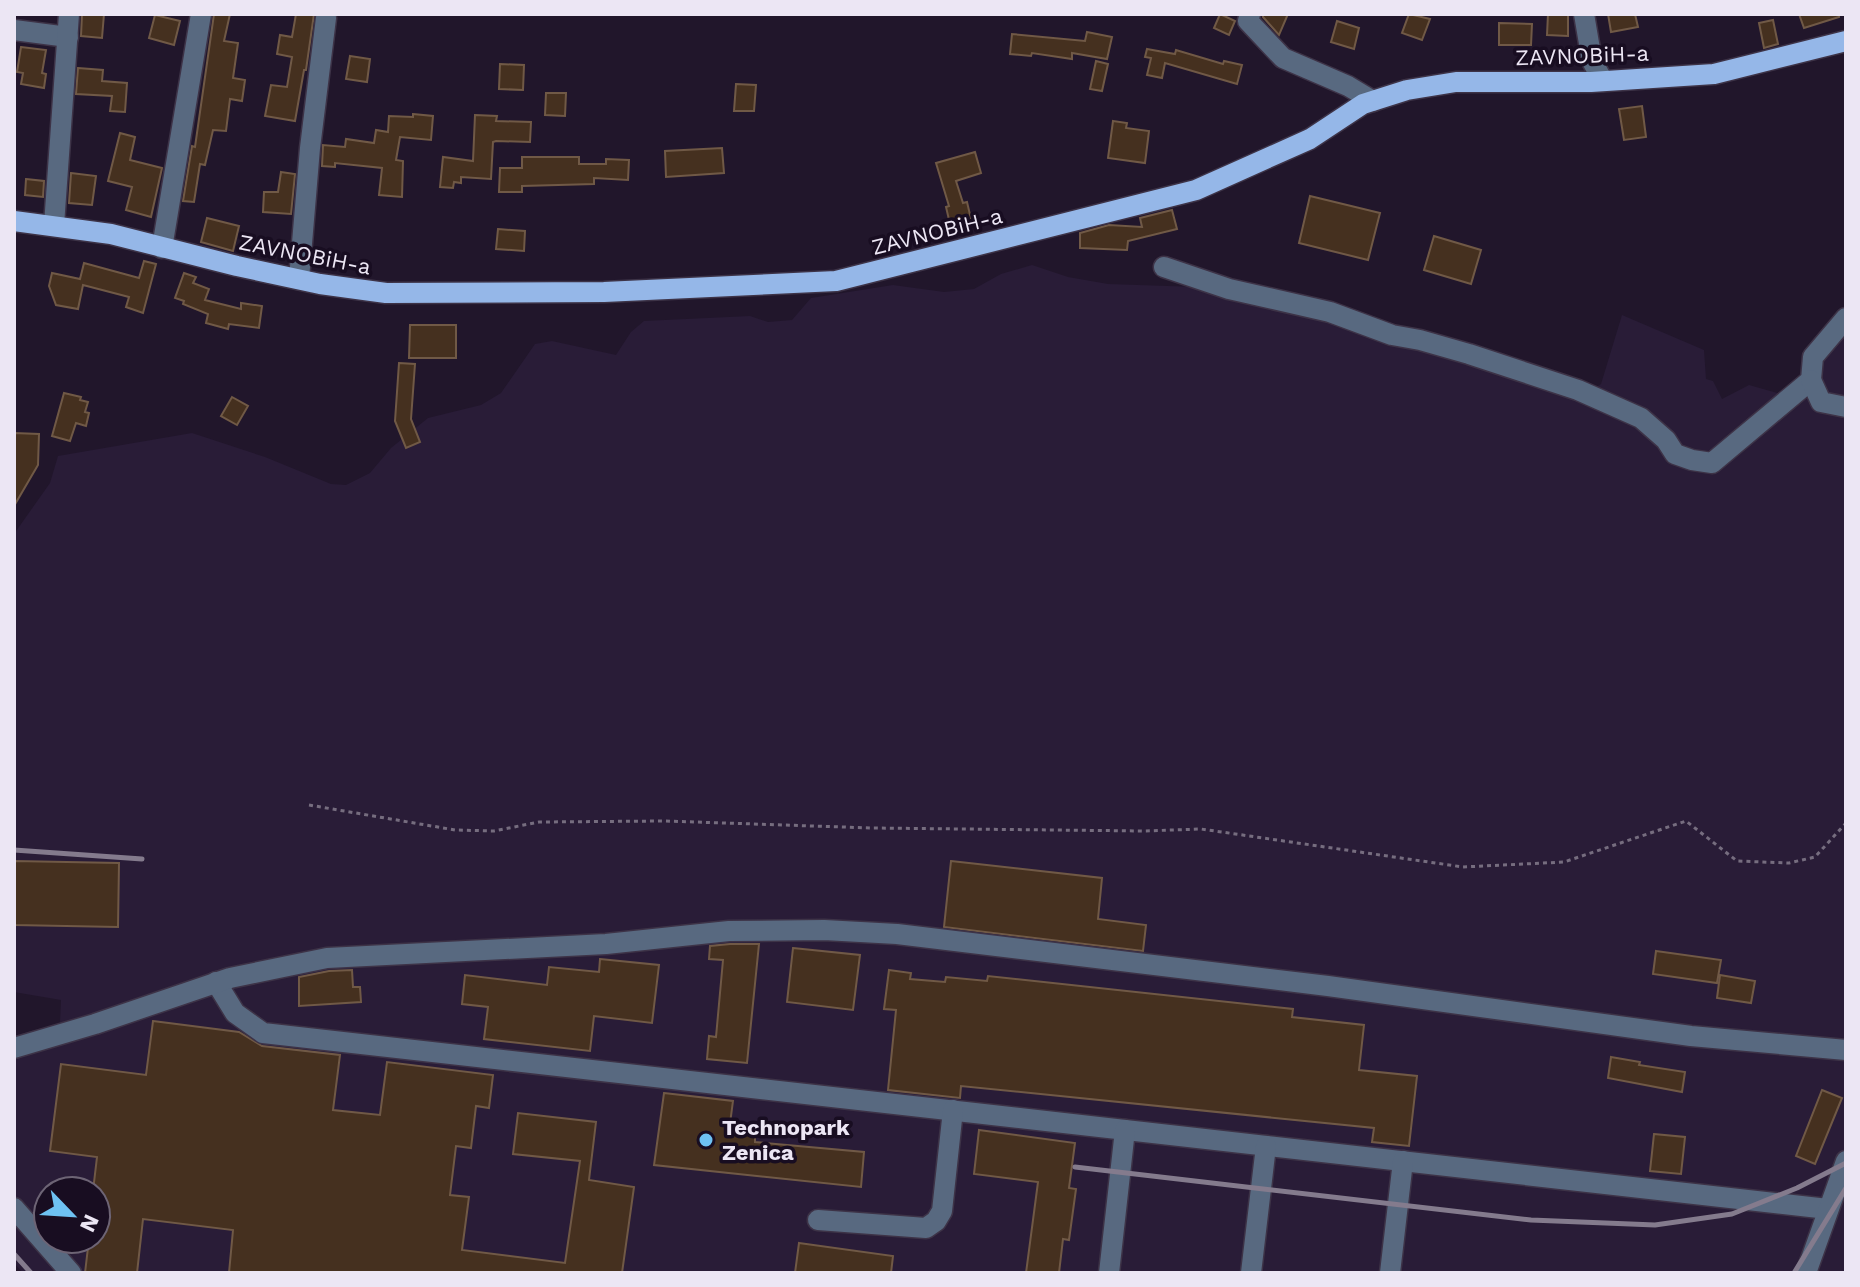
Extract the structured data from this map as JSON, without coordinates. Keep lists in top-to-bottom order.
{
  "streets": {
    "main road": ["ZAVNOBiH-a"]
  },
  "places": ["Technopark Zenica"],
  "north": "bottom right"
}
